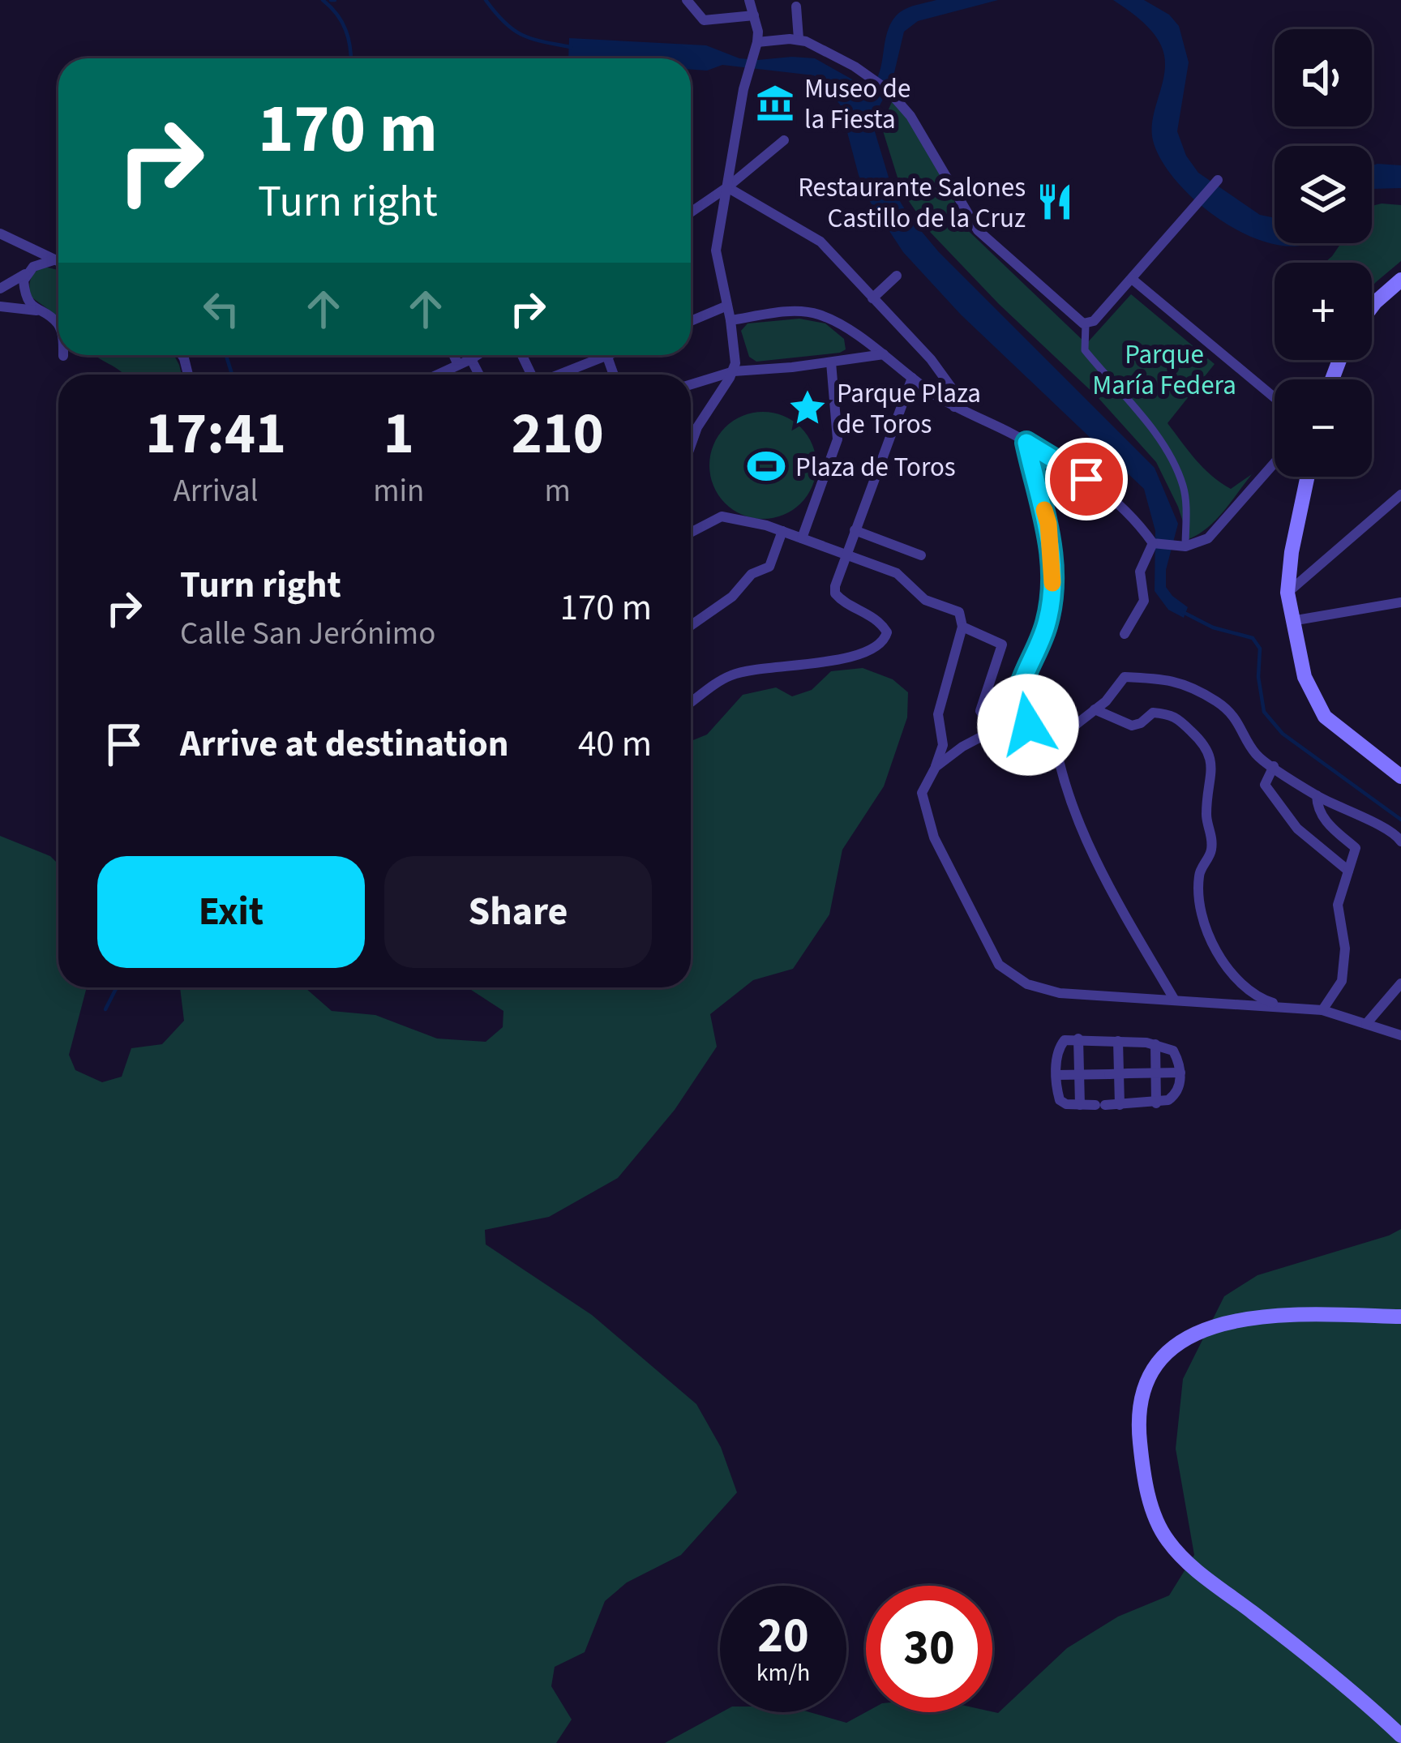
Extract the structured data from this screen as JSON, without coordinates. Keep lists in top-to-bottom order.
{
  "parks": ["Parque María Federa"],
  "places": {
    "museum": ["Museo de la Fiesta"],
    "restaurant": ["Restaurante Salones Castillo de la Cruz"],
    "place": ["Parque Plaza de Toros"],
    "sports": ["Plaza de Toros"]
  },
  "page": {
    "map_buttons": ["+", "−"],
    "turn": ["170 m", "Turn right"],
    "eta": [
      "17:41",
      "Arrival",
      "1",
      "min",
      "210",
      "m"
    ],
    "list": [
      {
        "name": "Turn right",
        "note": "Calle San Jerónimo",
        "value": "170 m"
      },
      {
        "name": "Arrive at destination",
        "value": "40 m"
      }
    ],
    "buttons": ["Exit", "Share"],
    "speed": "20 km/h",
    "limit": "30"
  }
}
